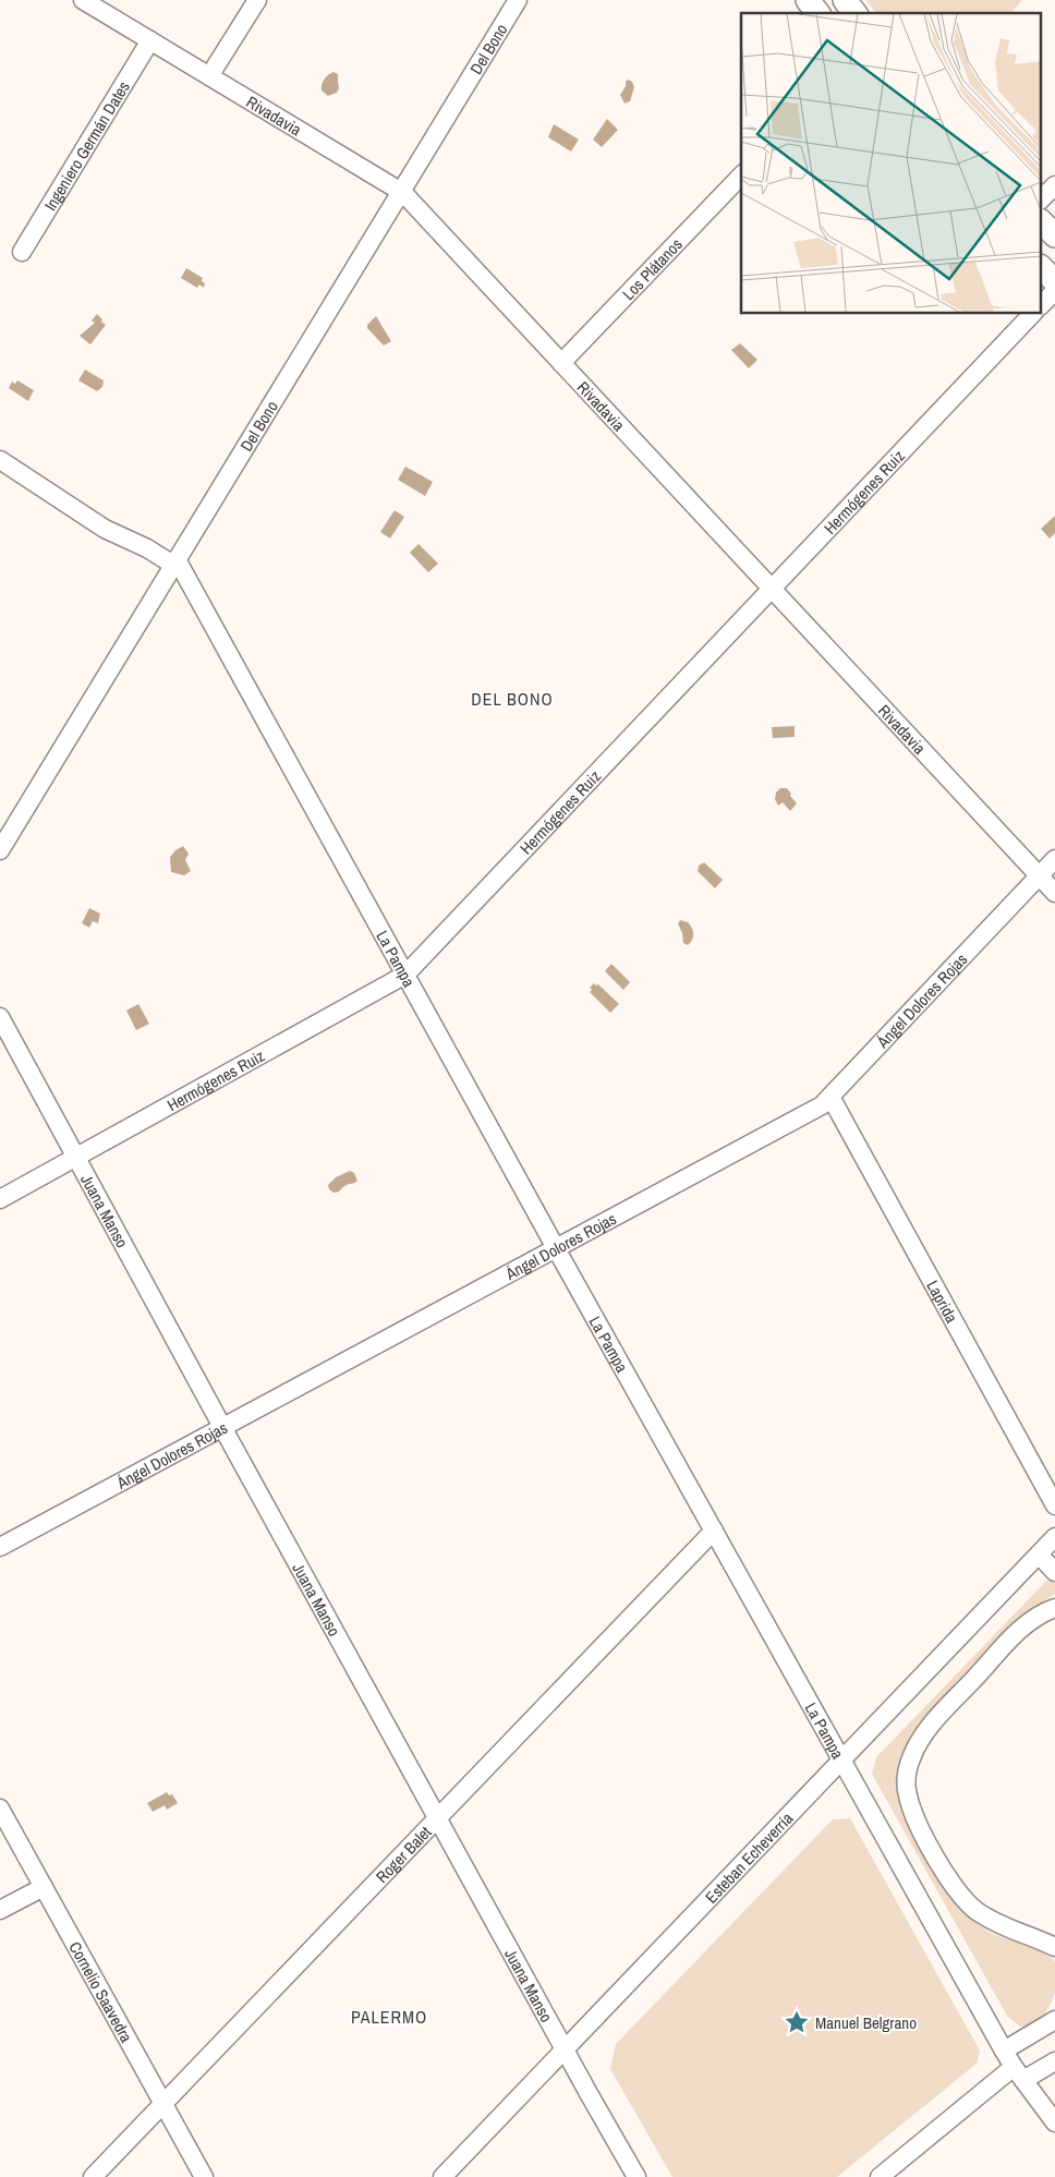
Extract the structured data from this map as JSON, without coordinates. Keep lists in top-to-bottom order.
{
  "streets": {
    "street": [
      "Del Bono",
      "Rivadavia",
      "Ingeniero Germán Dates",
      "Los Plátanos",
      "Hermógenes Ruiz",
      "La Pampa",
      "Ángel Dolores Rojas",
      "Juana Manso",
      "Laprida",
      "Roger Balet",
      "Esteban Echeverría",
      "Cornelio Saavedra"
    ]
  },
  "crossings": [
    ["Del Bono", "Rivadavia"],
    ["Del Bono", "La Pampa"],
    ["Rivadavia", "Ingeniero Germán Dates"],
    ["Rivadavia", "Los Plátanos"],
    ["Rivadavia", "Hermógenes Ruiz"],
    ["Rivadavia", "Ángel Dolores Rojas"],
    ["Hermógenes Ruiz", "La Pampa"],
    ["Hermógenes Ruiz", "Juana Manso"],
    ["La Pampa", "Ángel Dolores Rojas"],
    ["La Pampa", "Roger Balet"],
    ["La Pampa", "Esteban Echeverría"],
    ["Ángel Dolores Rojas", "Juana Manso"],
    ["Ángel Dolores Rojas", "Laprida"],
    ["Juana Manso", "Roger Balet"],
    ["Juana Manso", "Esteban Echeverría"],
    ["Roger Balet", "Cornelio Saavedra"]
  ],
  "districts": ["DEL BONO", "PALERMO"],
  "places": {
    "place": ["Manuel Belgrano"]
  }
}
